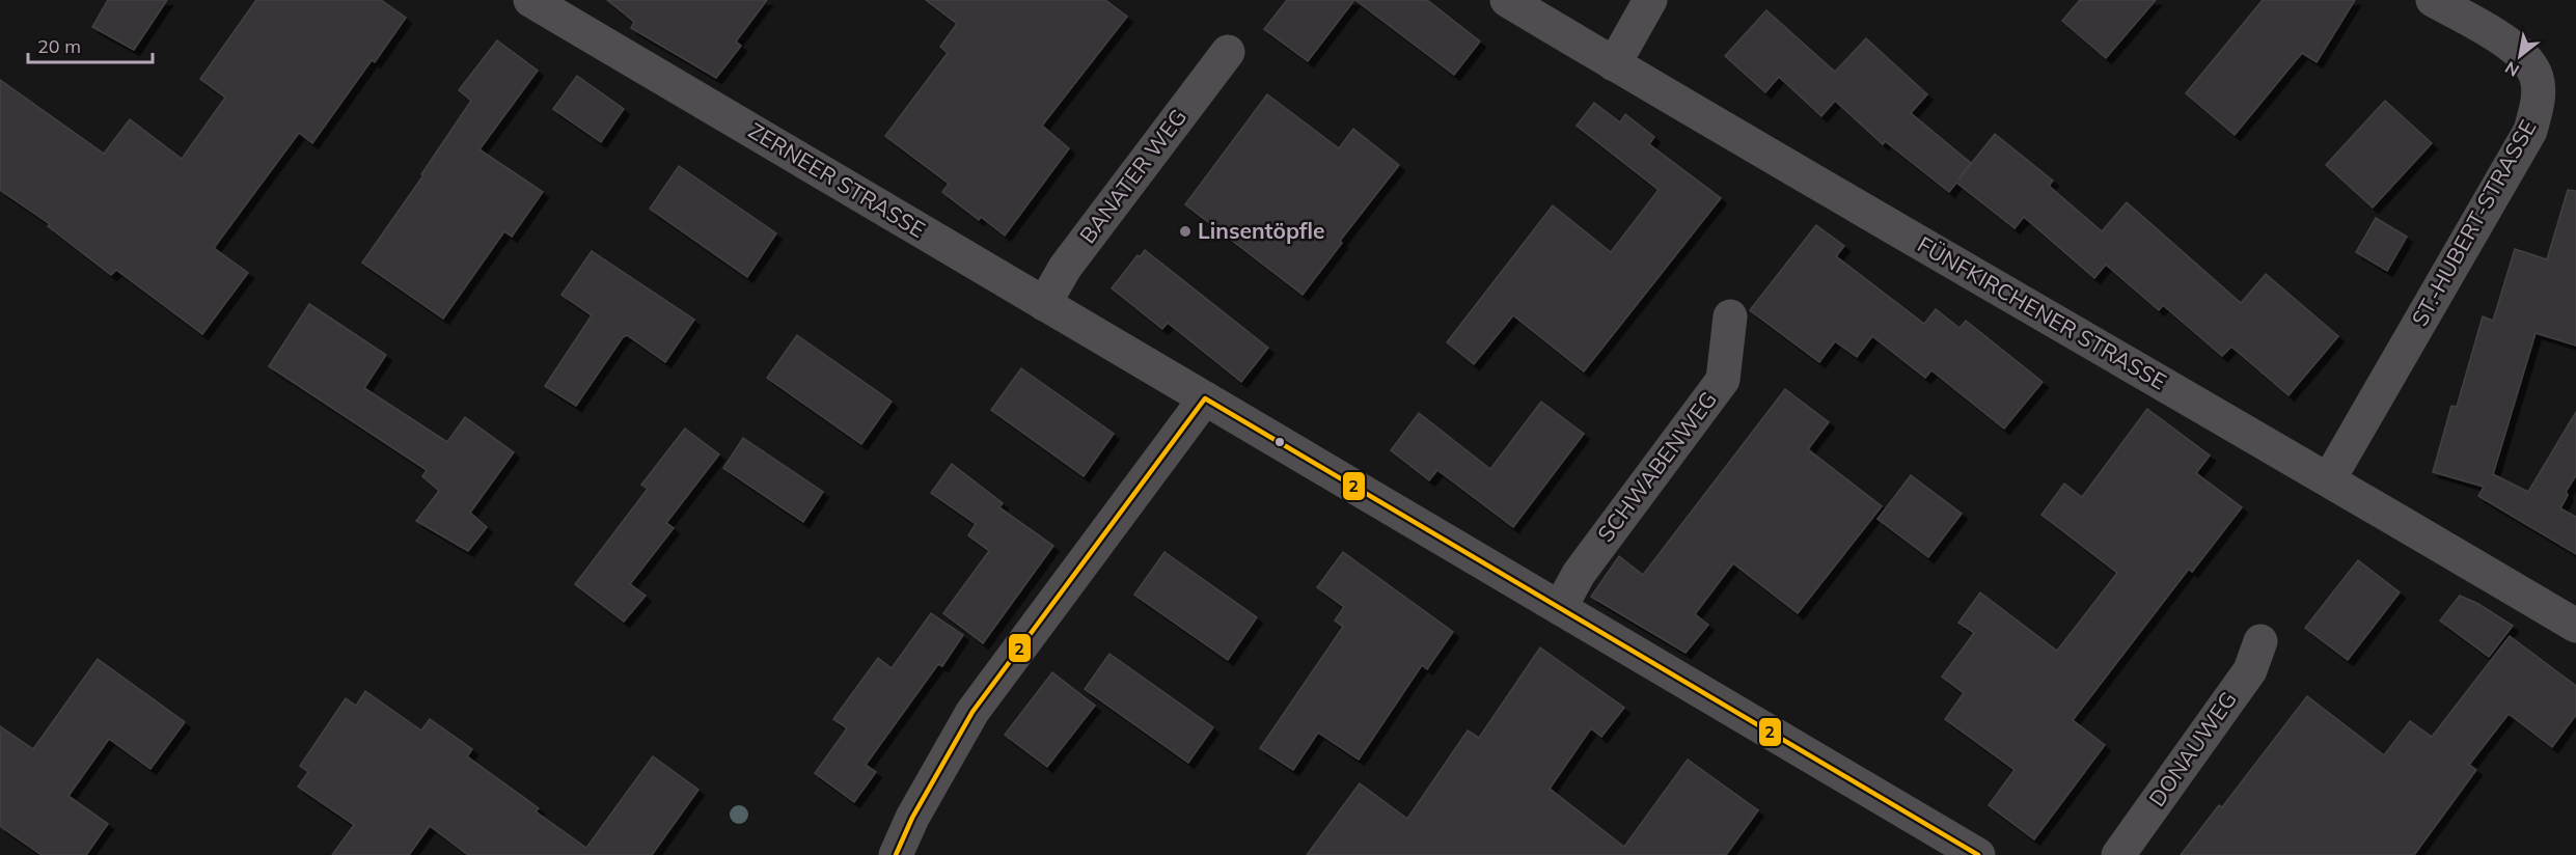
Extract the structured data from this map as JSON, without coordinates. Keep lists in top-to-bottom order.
{
  "streets": {
    "street": [
      "BANATER WEG",
      "ZERNEER STRASSE",
      "ST.-HUBERT-STRASSE",
      "FÜNFKIRCHENER STRASSE",
      "SCHWABENWEG",
      "DONAUWEG"
    ]
  },
  "crossings": [
    ["BANATER WEG", "ZERNEER STRASSE"],
    ["ZERNEER STRASSE", "SCHWABENWEG"],
    ["ST.-HUBERT-STRASSE", "FÜNFKIRCHENER STRASSE"]
  ],
  "places": ["Linsentöpfle"],
  "lines": ["transit line 2"],
  "scale_bar": "20 m",
  "north": "bottom left"
}
